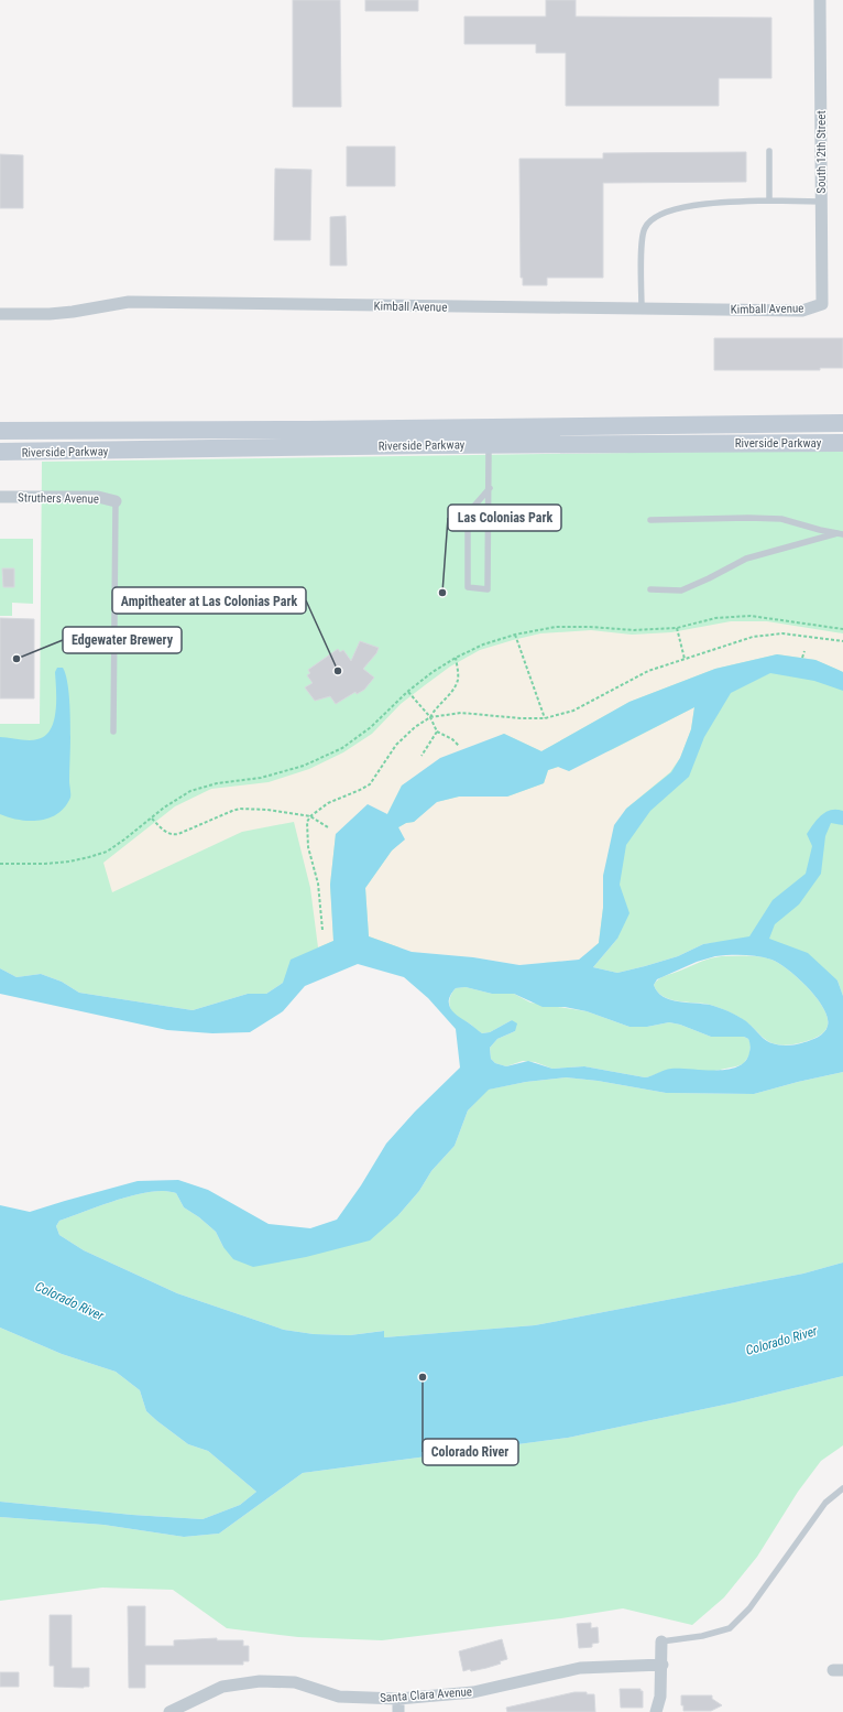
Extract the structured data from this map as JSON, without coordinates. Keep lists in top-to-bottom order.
{
  "streets": {
    "main road": ["Riverside Parkway"],
    "street": [
      "South 12th Street",
      "Kimball Avenue",
      "Struthers Avenue",
      "Santa Clara Avenue"
    ]
  },
  "crossings": [
    ["South 12th Street", "Kimball Avenue"]
  ],
  "water": ["Colorado River"],
  "places": [
    "Las Colonias Park",
    "Edgewater Brewery",
    "Ampitheater at Las Colonias Park",
    "Colorado River"
  ]
}
